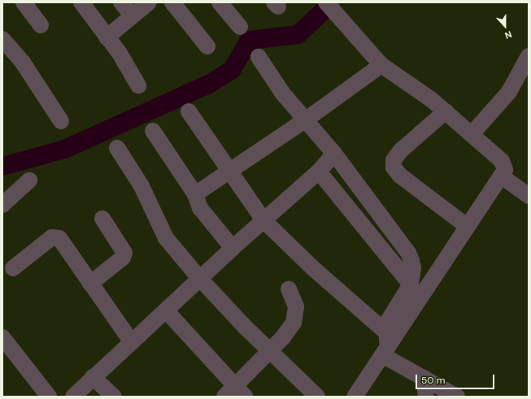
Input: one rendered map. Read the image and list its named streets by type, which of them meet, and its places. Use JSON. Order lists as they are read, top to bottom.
{
  "scale_bar": "50 m",
  "north": "bottom"
}
